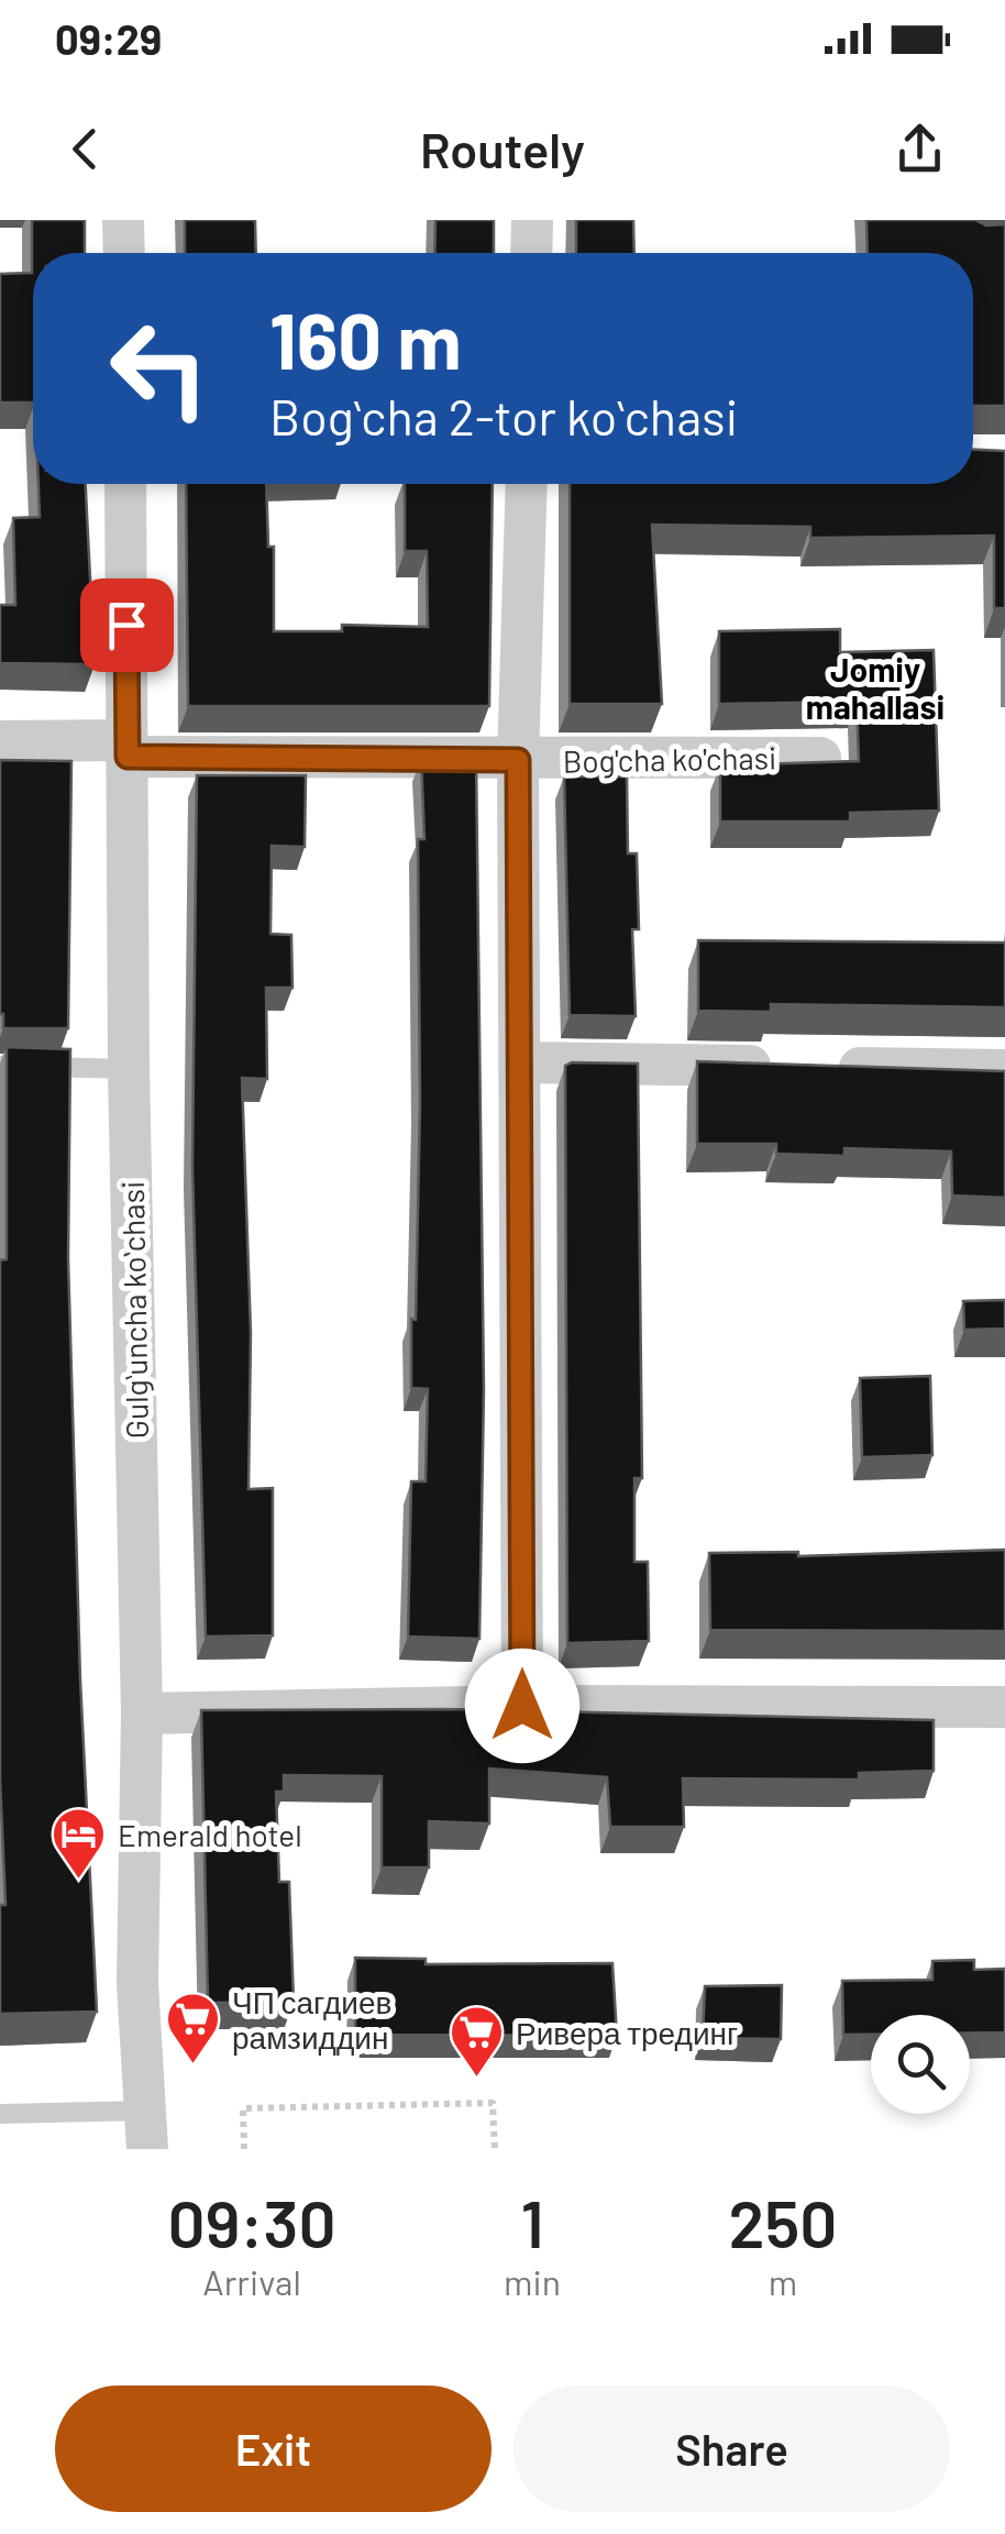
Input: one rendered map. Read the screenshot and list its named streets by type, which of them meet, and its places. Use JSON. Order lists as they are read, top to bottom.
{
  "streets": {
    "street": ["Bog'cha ko'chasi", "Gulgʻuncha koʻchasi"]
  },
  "districts": ["Jomiy mahallasi"],
  "places": {
    "hotel": ["Emerald hotel"],
    "supermarket": ["ЧП сагдиев рамзиддин", "Ривера трединг"]
  },
  "page": {
    "status": "09:29",
    "header": "Routely",
    "turn": ["160 m", "Bogʻcha 2-tor koʻchasi"],
    "eta": [
      "09:30",
      "Arrival",
      "1",
      "min",
      "250",
      "m"
    ],
    "buttons": ["Exit", "Share"]
  }
}
